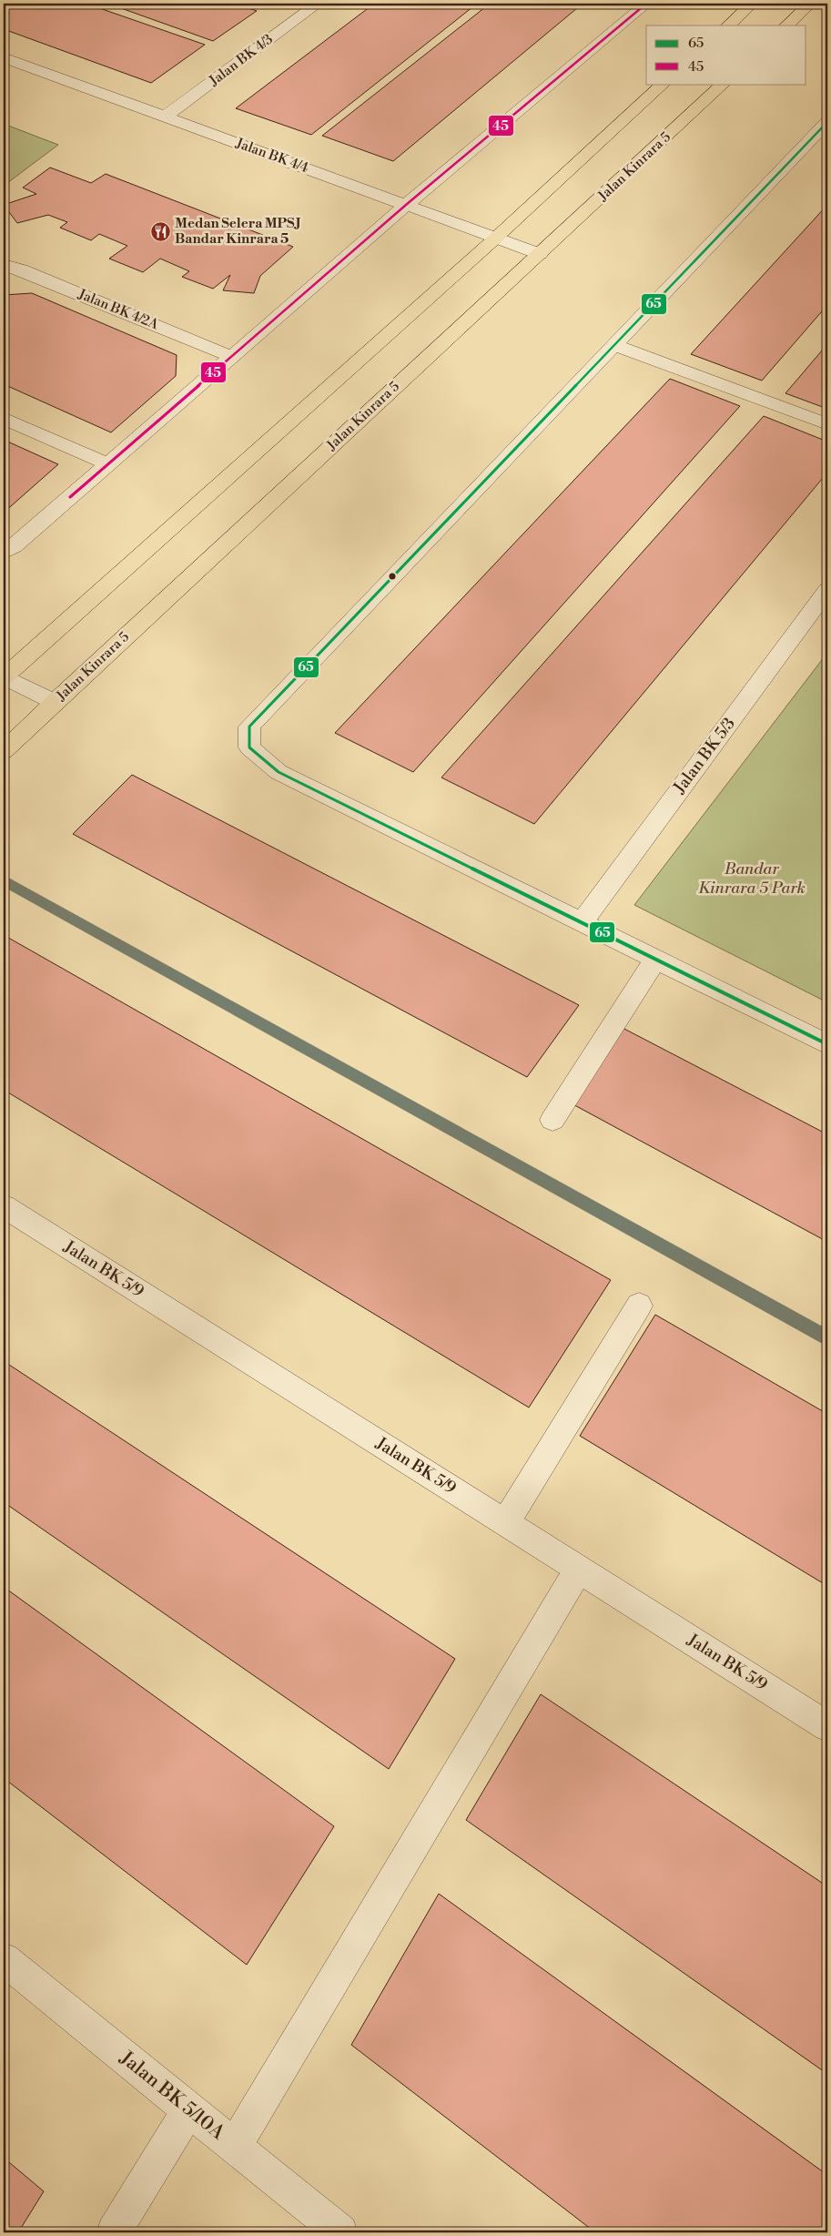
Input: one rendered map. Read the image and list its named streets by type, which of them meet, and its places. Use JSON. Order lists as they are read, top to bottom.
{
  "streets": {
    "main road": ["Jalan Kinrara 5"],
    "street": [
      "Jalan BK 4/3",
      "Jalan BK 4/4",
      "Jalan BK 4/2A",
      "Jalan BK 5/3",
      "Jalan BK 5/9",
      "Jalan BK 5/10A"
    ]
  },
  "crossings": [
    ["Jalan BK 4/3", "Jalan BK 4/4"],
    ["Jalan BK 4/4", "Jalan Kinrara 5"]
  ],
  "parks": ["Bandar Kinrara 5 Park"],
  "places": {
    "restaurant": ["Medan Selera MPSJ Bandar Kinrara 5"]
  },
  "lines": ["transit line 45", "transit line 65"],
  "legend": ["65", "45"]
}
